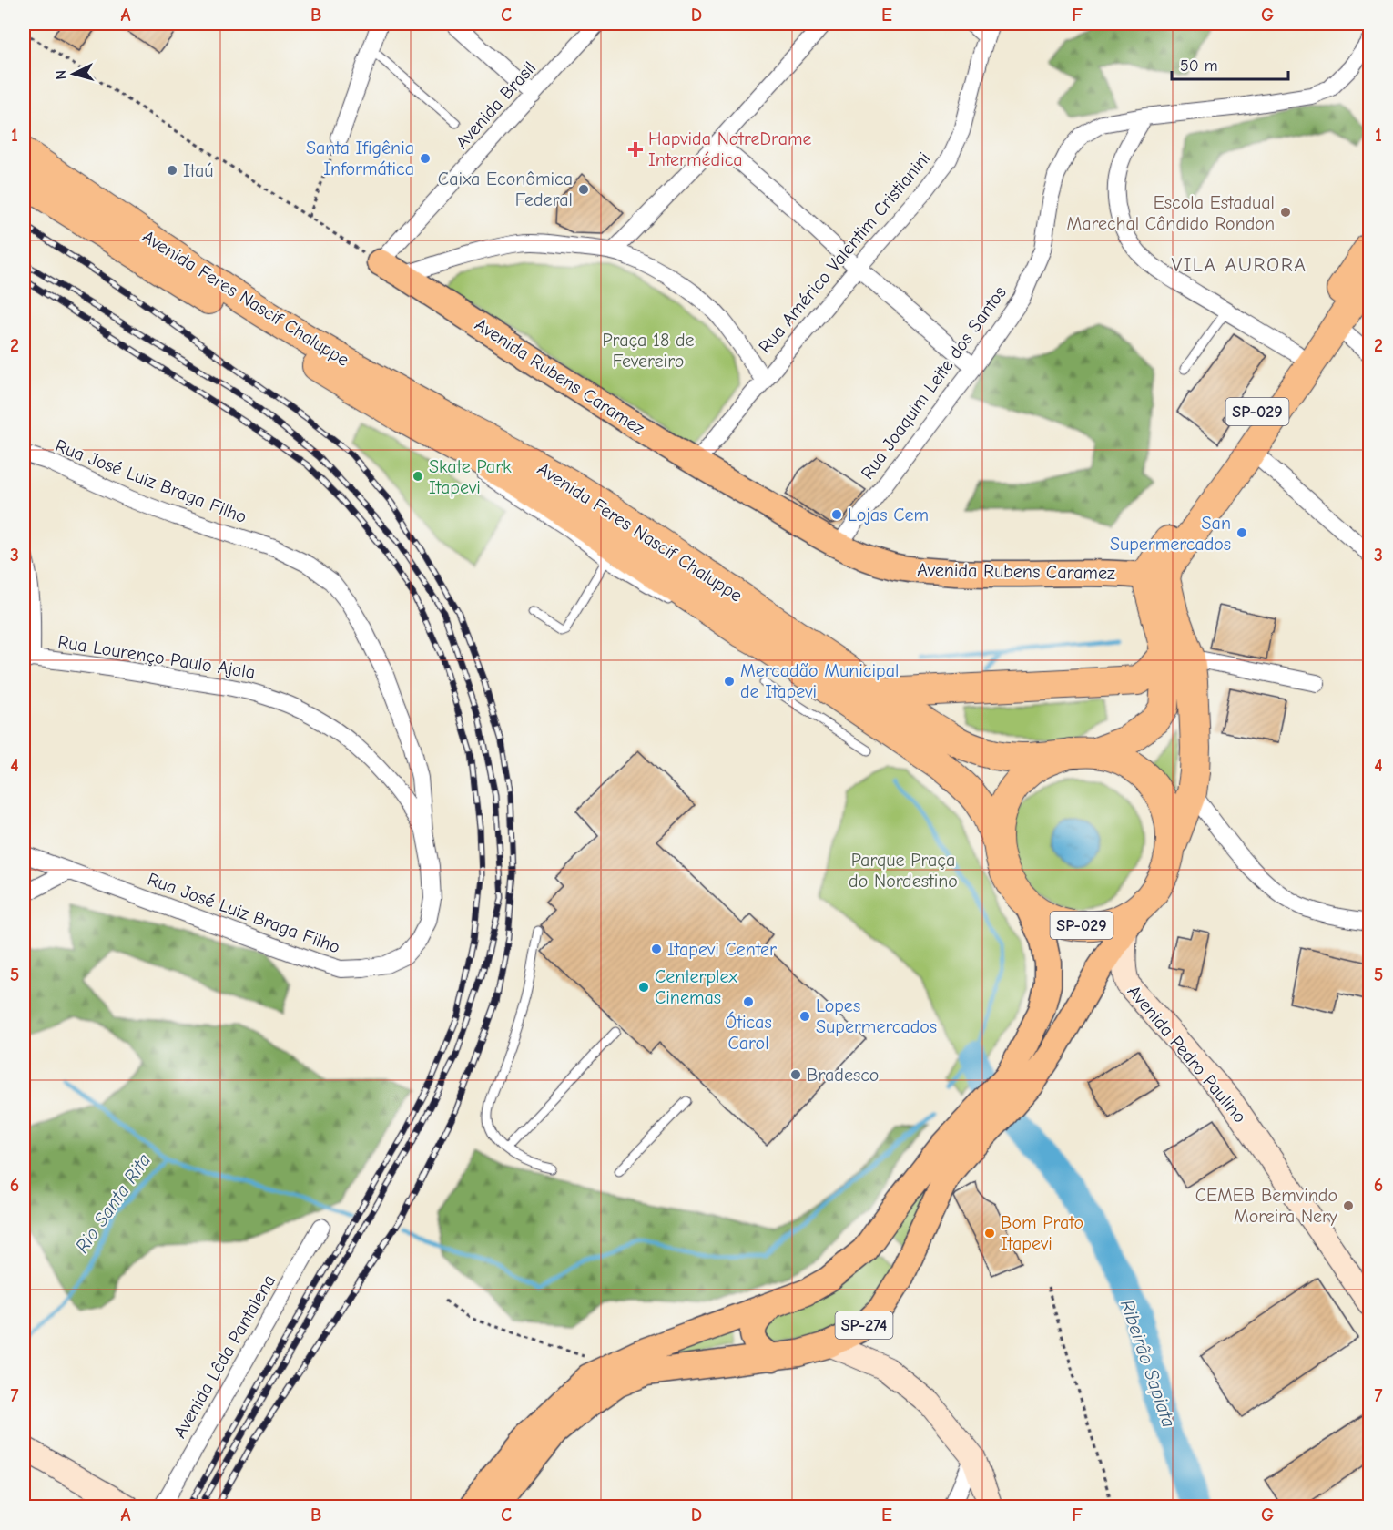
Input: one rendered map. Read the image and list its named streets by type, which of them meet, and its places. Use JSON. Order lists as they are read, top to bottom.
{
  "streets": {
    "highway": ["Avenida Feres Nascif Chaluppe", "SP-029"],
    "main road": ["Avenida Rubens Caramez", "Avenida Pedro Paulino", "SP-274"],
    "street": [
      "Avenida Brasil",
      "Rua Américo Valentim Cristianini",
      "Rua Joaquim Leite dos Santos",
      "Rua José Luiz Braga Filho",
      "Rua Lourenço Paulo Ajala",
      "Avenida Lêda Pantalena"
    ]
  },
  "crossings": [
    ["Avenida Brasil", "Avenida Rubens Caramez"],
    ["Avenida Feres Nascif Chaluppe", "SP-029"],
    ["Avenida Feres Nascif Chaluppe", "SP-274"],
    ["Avenida Rubens Caramez", "Rua Joaquim Leite dos Santos"],
    ["Avenida Rubens Caramez", "SP-029"],
    ["SP-029", "SP-274"],
    ["Rua José Luiz Braga Filho", "Rua Lourenço Paulo Ajala"],
    ["Avenida Pedro Paulino", "SP-274"]
  ],
  "districts": ["VILA AURORA"],
  "water": ["Rio Santa Rita", "Ribeirão Sapiata"],
  "parks": ["Praça 18 de Fevereiro", "Parque Praça do Nordestino"],
  "places": {
    "health": ["Hapvida NotreDrame Intermédica"],
    "other": [
      "Santa Ifigênia Informática",
      "Itaú",
      "Caixa Econômica Federal",
      "Escola Estadual Marechal Cândido Rondon",
      "Skate Park Itapevi",
      "Lojas Cem",
      "San Supermercados",
      "Mercadão Municipal de Itapevi",
      "Itapevi Center",
      "Centerplex Cinemas",
      "Óticas Carol",
      "Lopes Supermercados",
      "Bradesco",
      "CEMEB Bemvindo Moreira Nery",
      "Bom Prato Itapevi"
    ]
  },
  "scale_bar": "50 m",
  "north": "left",
  "grid": {
    "columns": [
      "A",
      "B",
      "C",
      "D",
      "E",
      "F",
      "G"
    ],
    "rows": [
      "1",
      "2",
      "3",
      "4",
      "5",
      "6",
      "7"
    ]
  }
}
